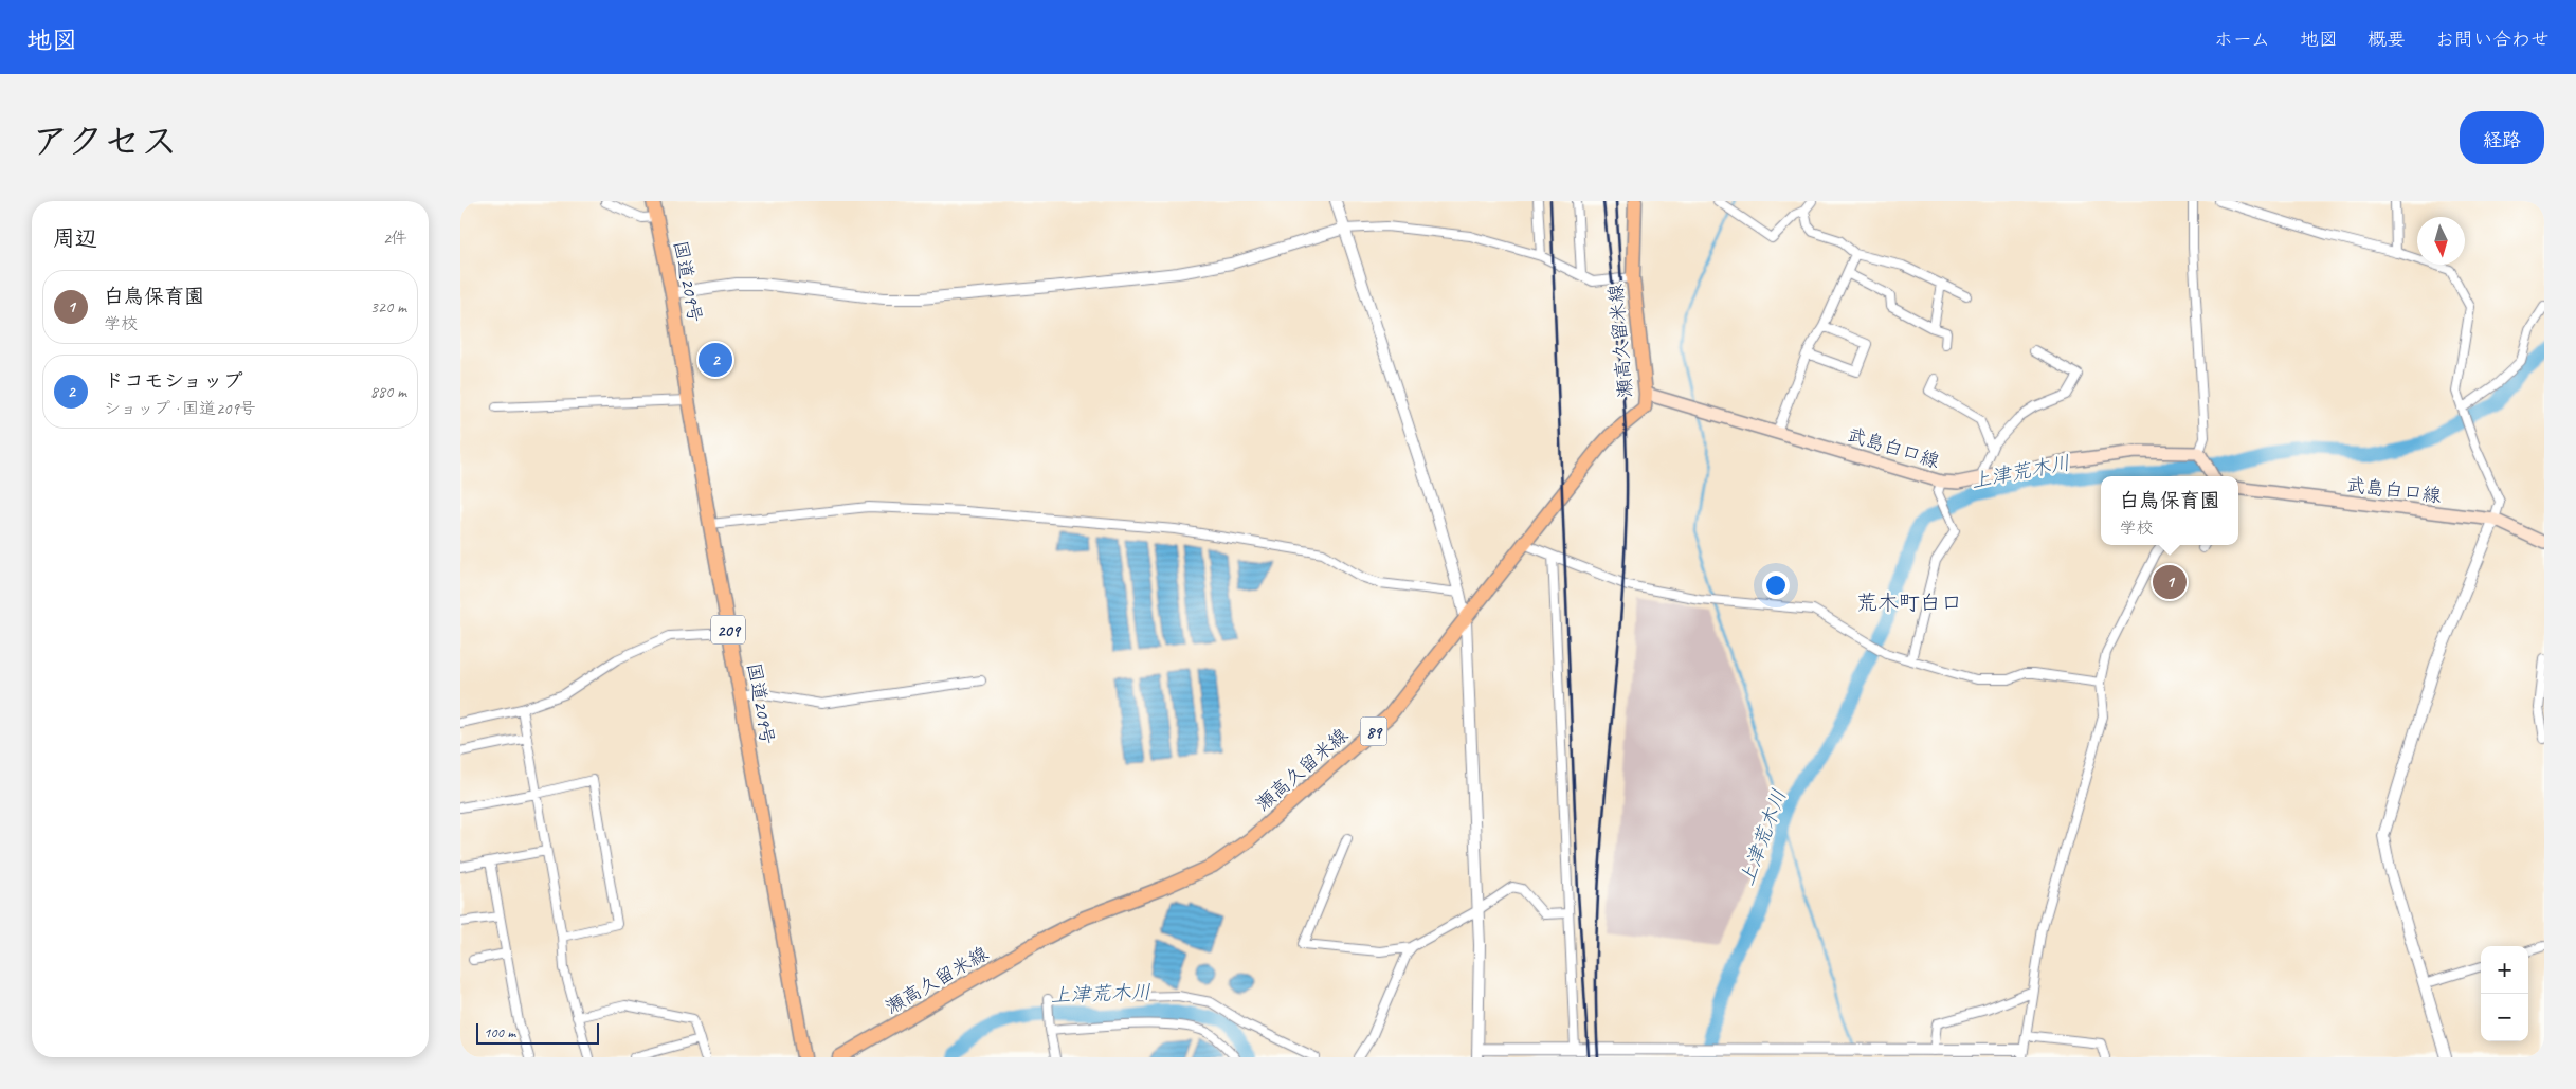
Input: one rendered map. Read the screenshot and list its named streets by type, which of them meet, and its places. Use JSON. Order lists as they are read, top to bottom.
{
  "streets": {
    "main road": [
      "国道209号",
      "瀬高久留米線",
      "武島白口線",
      "209",
      "89"
    ]
  },
  "crossings": [
    ["瀬高久留米線", "武島白口線"]
  ],
  "districts": ["荒木町白口"],
  "water": ["上津荒木川"],
  "scale_bar": "100 m",
  "north": "bottom",
  "page": {
    "header": "地図",
    "nav": [
      "ホーム",
      "地図",
      "概要",
      "お問い合わせ"
    ],
    "title": "アクセス",
    "buttons": "経路",
    "heading": ["周辺", "2件"],
    "list": [
      {
        "mark": "1",
        "name": "白鳥保育園",
        "note": "学校",
        "value": "320 m"
      },
      {
        "mark": "2",
        "name": "ドコモショップ",
        "note": "ショップ · 国道209号",
        "value": "880 m"
      }
    ],
    "pins": ["2", "1"],
    "popup": ["白鳥保育園", "学校"],
    "map_buttons": ["+", "−"],
    "scale": "100 m"
  }
}
